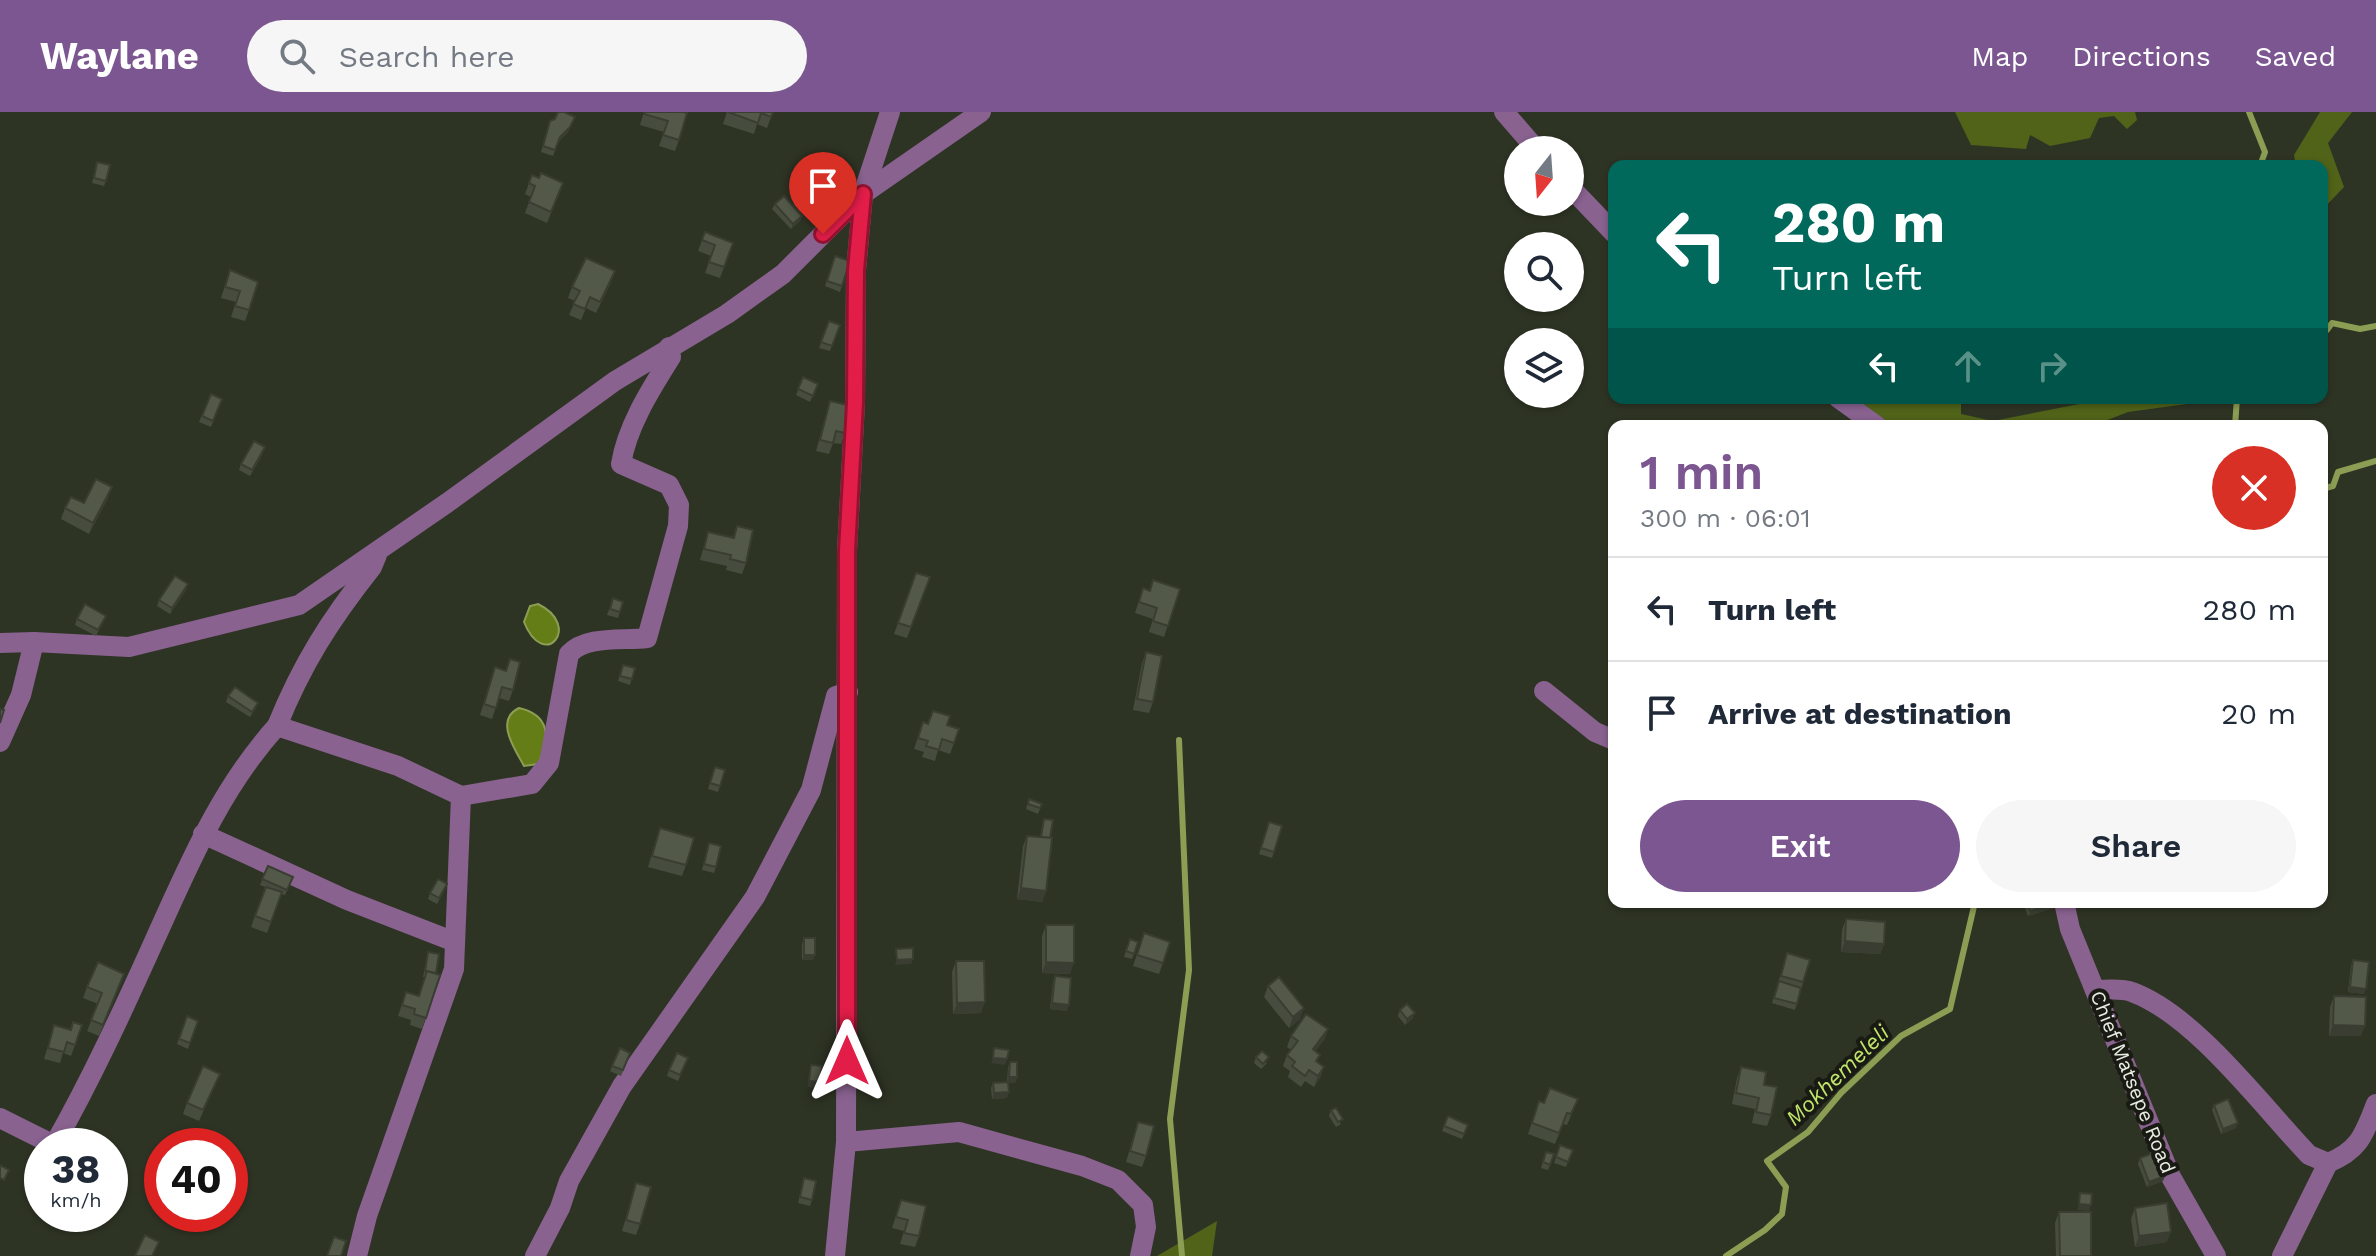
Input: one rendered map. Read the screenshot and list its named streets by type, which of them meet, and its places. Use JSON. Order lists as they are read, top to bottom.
{
  "streets": {
    "street": ["Chief Matsepe Road"]
  },
  "water": ["Mokhemeleli"],
  "north": "bottom",
  "page": {
    "header": "Waylane",
    "search": "Search here",
    "nav": ["Map", "Directions", "Saved"],
    "turn": ["280 m", "Turn left"],
    "heading": ["1 min", "300 m · 06:01"],
    "list": [
      {
        "name": "Turn left",
        "value": "280 m"
      },
      {
        "name": "Arrive at destination",
        "value": "20 m"
      }
    ],
    "buttons": ["Exit", "Share"],
    "speed": "38 km/h",
    "limit": "40"
  }
}
